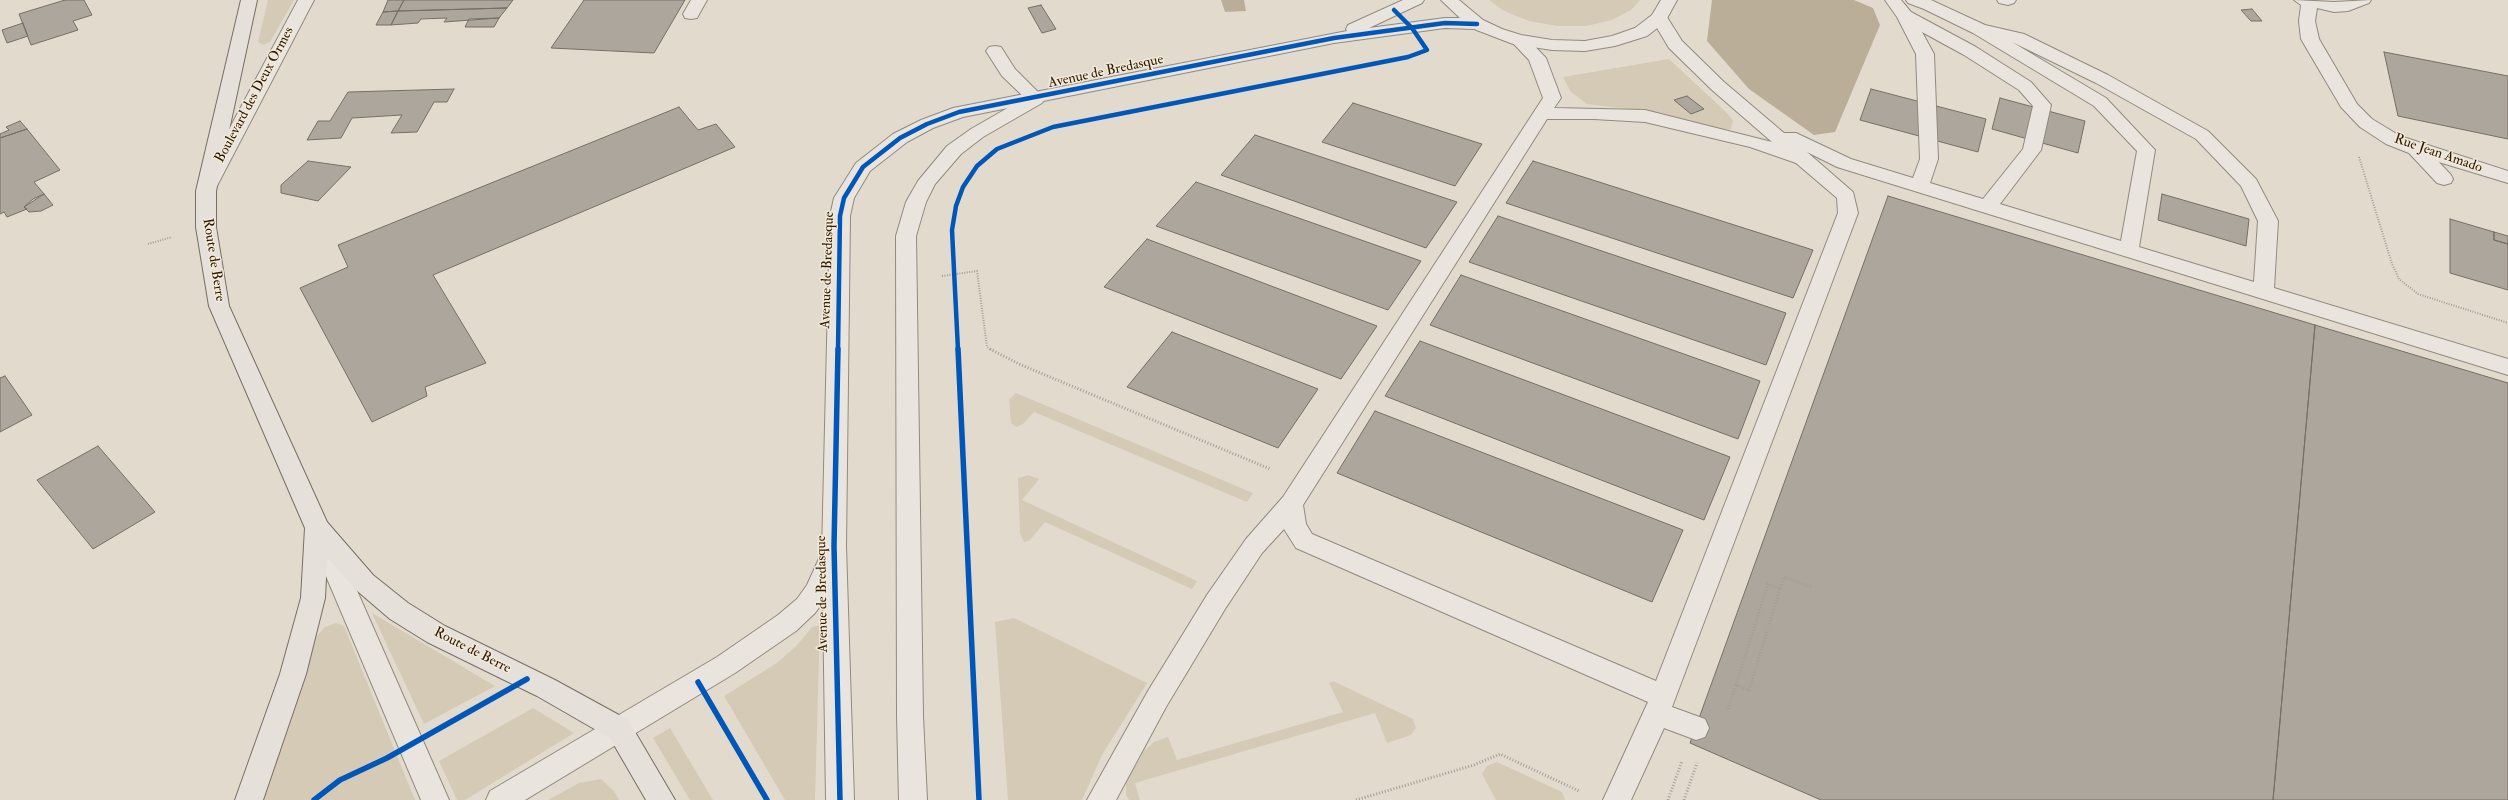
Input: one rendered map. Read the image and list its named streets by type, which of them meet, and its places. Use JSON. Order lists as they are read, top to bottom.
{
  "streets": {
    "main road": ["Route de Berre"],
    "street": ["Avenue de Bredasque", "Boulevard des Deux Ormes", "Rue Jean Amado"]
  },
  "crossings": [
    ["Avenue de Bredasque", "Route de Berre"],
    ["Boulevard des Deux Ormes", "Route de Berre"]
  ]
}
